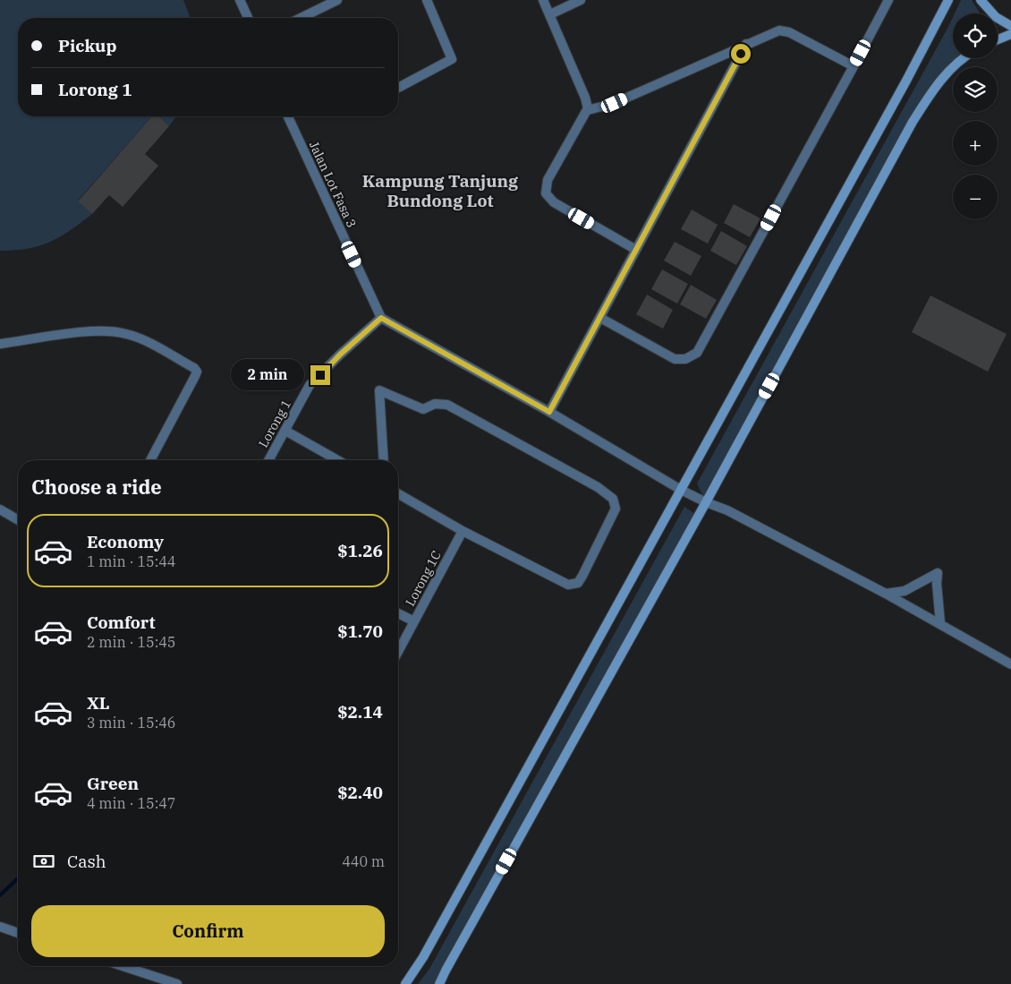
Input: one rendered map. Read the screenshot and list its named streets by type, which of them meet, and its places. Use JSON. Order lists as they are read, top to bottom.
{
  "streets": {
    "street": ["Jalan Lot Fasa 3", "Lorong 1", "Lorong 1C"]
  },
  "crossings": [
    ["Jalan Lot Fasa 3", "Lorong 1"]
  ],
  "districts": ["Kampung Tanjung Bundong Lot"],
  "page": {
    "map_buttons": ["+", "−"],
    "banner": ["Pickup", "Lorong 1"],
    "bubble": "2 min",
    "heading": "Choose a ride",
    "list": [
      {
        "name": "Economy",
        "note": "1 min · 15:44",
        "value": "$1.26"
      },
      {
        "name": "Comfort",
        "note": "2 min · 15:45",
        "value": "$1.70"
      },
      {
        "name": "XL",
        "note": "3 min · 15:46",
        "value": "$2.14"
      },
      {
        "name": "Green",
        "note": "4 min · 15:47",
        "value": "$2.40"
      }
    ],
    "pay": ["Cash", "440 m"],
    "buttons": "Confirm"
  }
}
